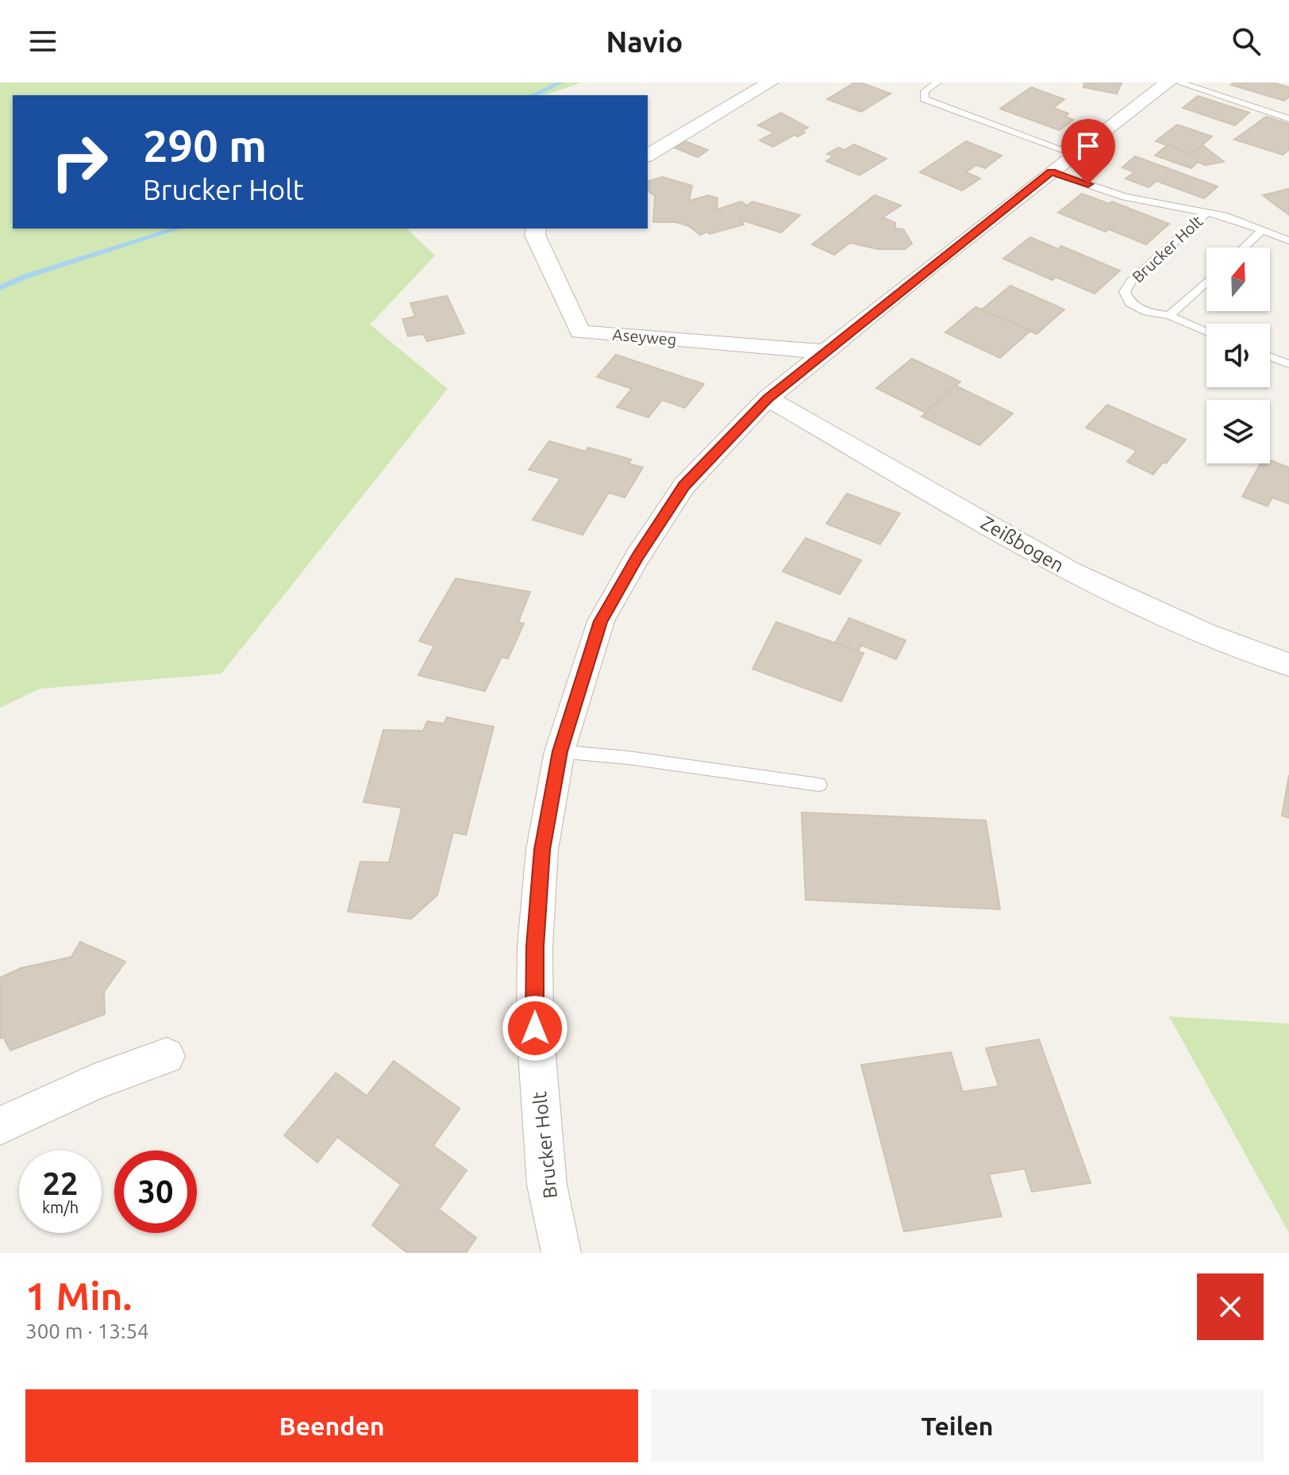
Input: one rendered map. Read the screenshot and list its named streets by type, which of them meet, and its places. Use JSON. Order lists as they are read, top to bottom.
{
  "streets": {
    "street": ["Brucker Holt", "Aseyweg", "Zeißbogen"]
  },
  "crossings": [
    ["Brucker Holt", "Aseyweg"],
    ["Brucker Holt", "Zeißbogen"]
  ],
  "north": "top",
  "page": {
    "header": "Navio",
    "turn": ["290 m", "Brucker Holt"],
    "speed": "22 km/h",
    "limit": "30",
    "heading": ["1 Min.", "300 m · 13:54"],
    "buttons": ["Beenden", "Teilen"]
  }
}
